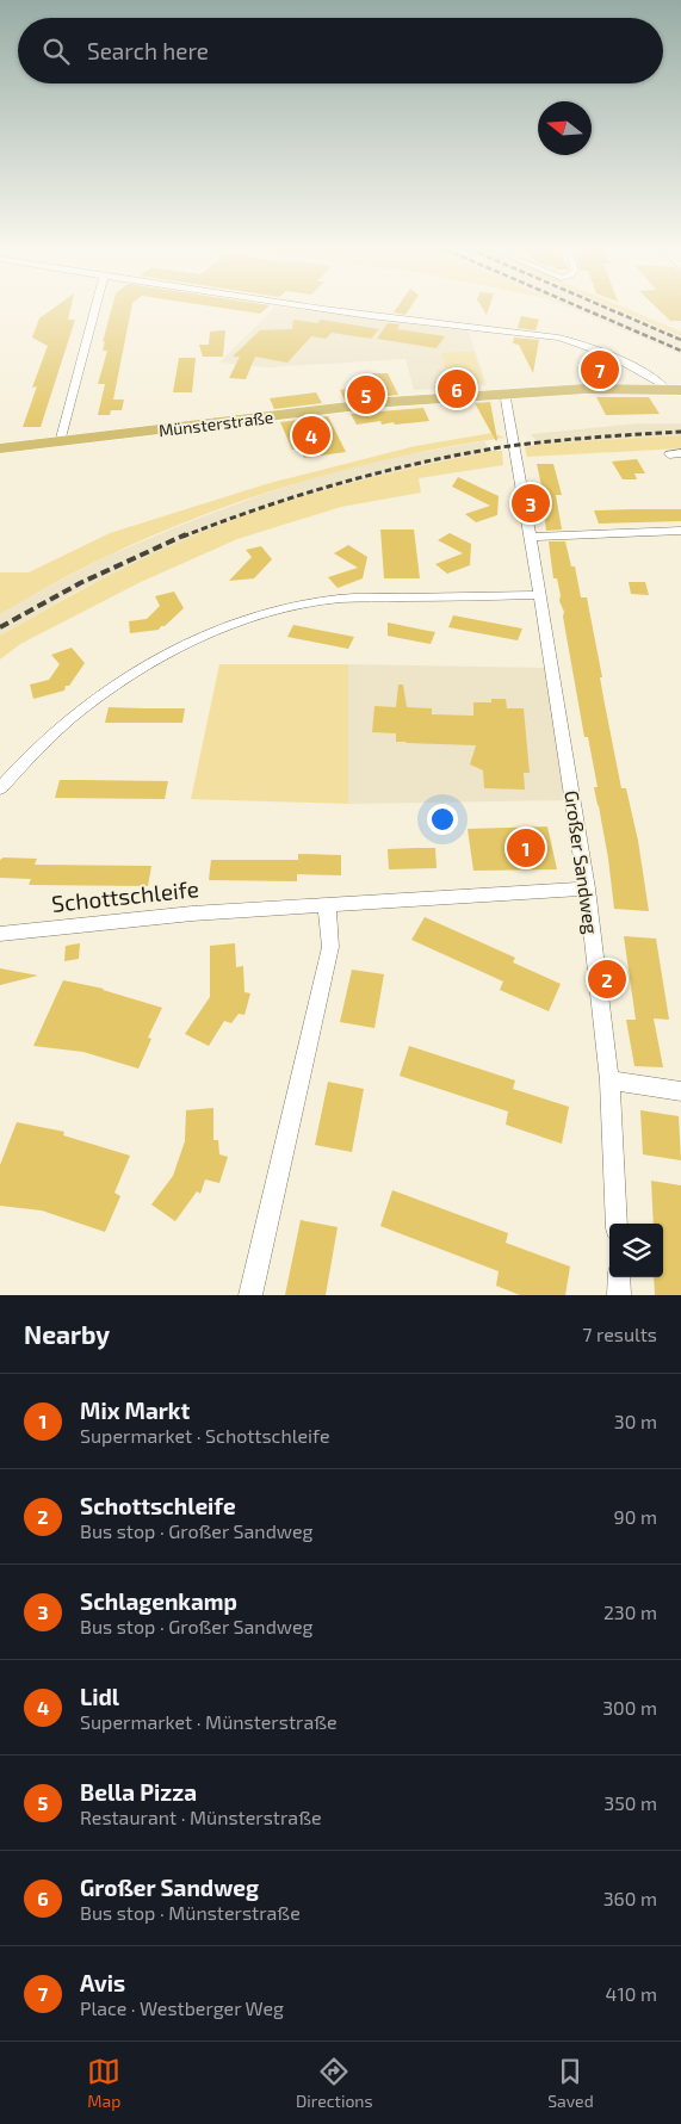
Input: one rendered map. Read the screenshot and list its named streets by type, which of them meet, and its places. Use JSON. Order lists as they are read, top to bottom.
{
  "streets": {
    "main road": ["Münsterstraße"],
    "street": ["Großer Sandweg", "Schottschleife"]
  },
  "crossings": [
    ["Münsterstraße", "Großer Sandweg"],
    ["Großer Sandweg", "Schottschleife"]
  ],
  "north": "left",
  "page": {
    "search": "Search here",
    "pins": [
      "7",
      "6",
      "5",
      "4",
      "3",
      "1",
      "2"
    ],
    "heading": ["Nearby", "7 results"],
    "list": [
      {
        "mark": "1",
        "name": "Mix Markt",
        "note": "Supermarket · Schottschleife",
        "value": "30 m"
      },
      {
        "mark": "2",
        "name": "Schottschleife",
        "note": "Bus stop · Großer Sandweg",
        "value": "90 m"
      },
      {
        "mark": "3",
        "name": "Schlagenkamp",
        "note": "Bus stop · Großer Sandweg",
        "value": "230 m"
      },
      {
        "mark": "4",
        "name": "Lidl",
        "note": "Supermarket · Münsterstraße",
        "value": "300 m"
      },
      {
        "mark": "5",
        "name": "Bella Pizza",
        "note": "Restaurant · Münsterstraße",
        "value": "350 m"
      },
      {
        "mark": "6",
        "name": "Großer Sandweg",
        "note": "Bus stop · Münsterstraße",
        "value": "360 m"
      },
      {
        "mark": "7",
        "name": "Avis",
        "note": "Place · Westberger Weg",
        "value": "410 m"
      }
    ],
    "nav": ["Map", "Directions", "Saved"]
  }
}
